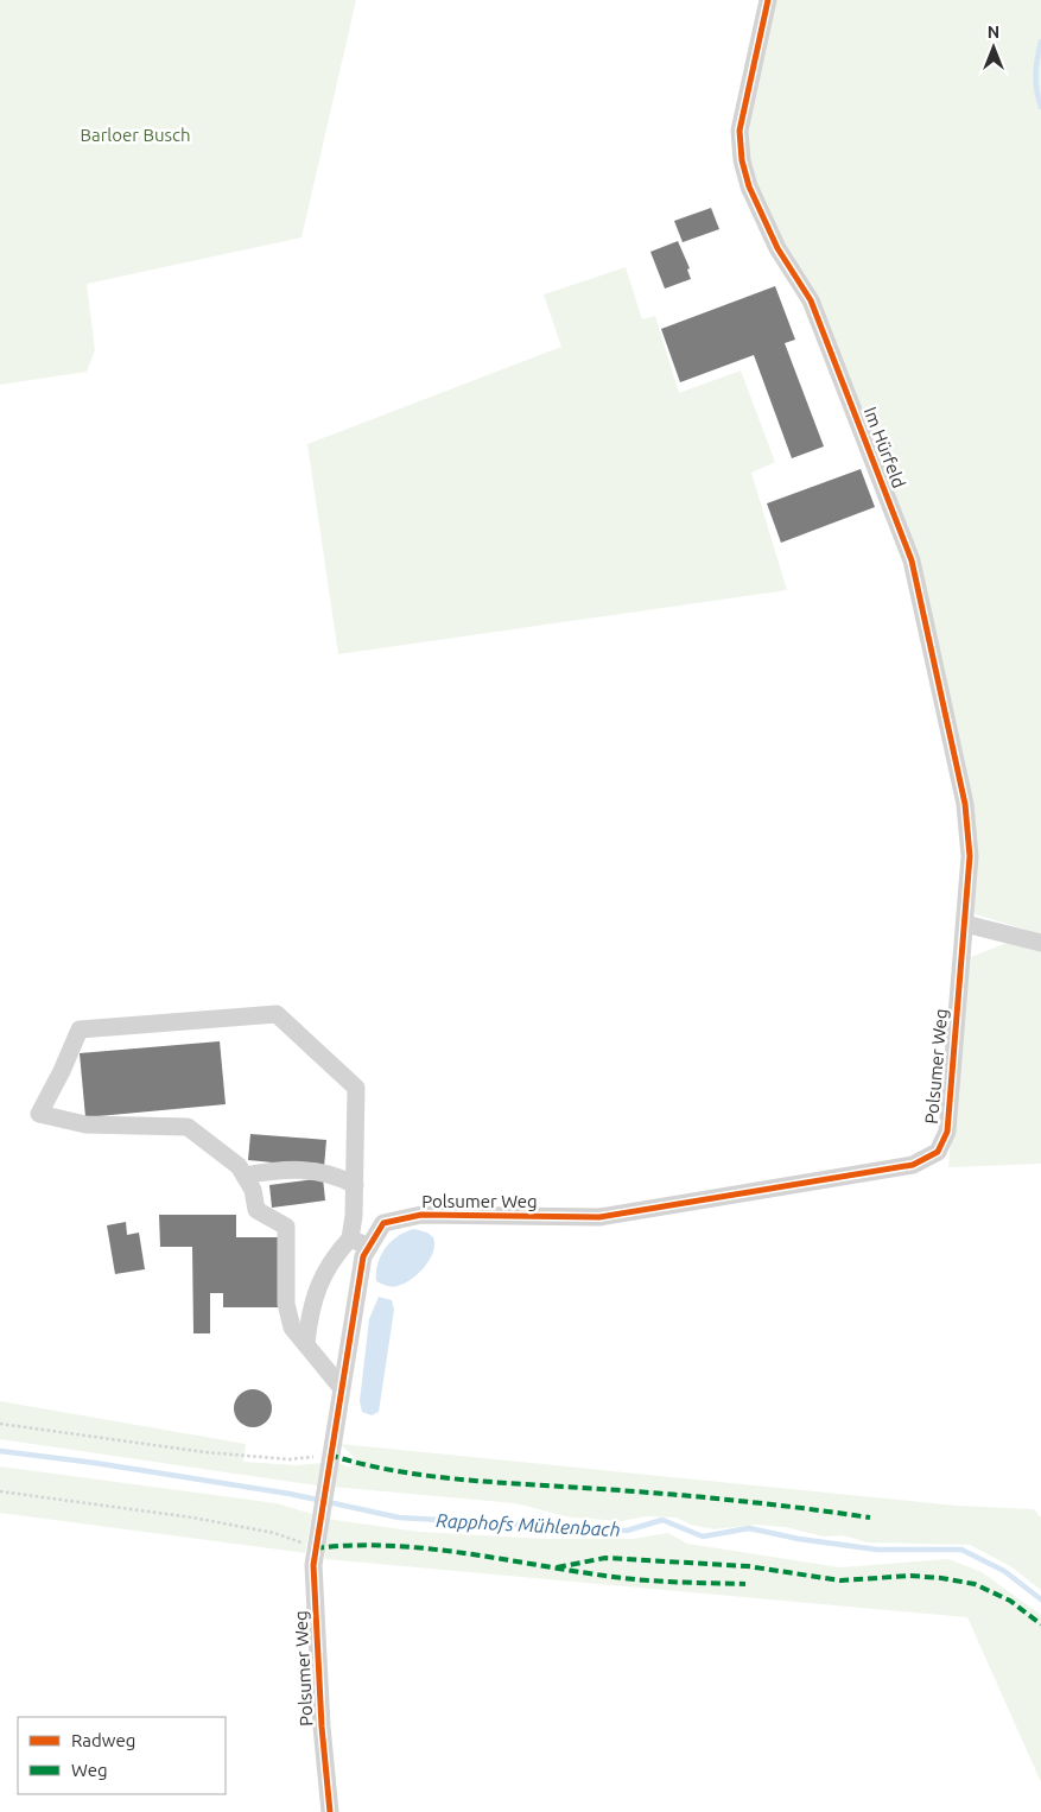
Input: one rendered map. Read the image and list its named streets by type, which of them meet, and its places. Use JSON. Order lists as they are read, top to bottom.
{
  "streets": {
    "street": ["Im Hürfeld", "Polsumer Weg"]
  },
  "crossings": [
    ["Im Hürfeld", "Polsumer Weg"]
  ],
  "water": ["Rapphofs Mühlenbach"],
  "parks": ["Barloer Busch"],
  "legend": ["Radweg", "Weg"],
  "north": "top"
}
